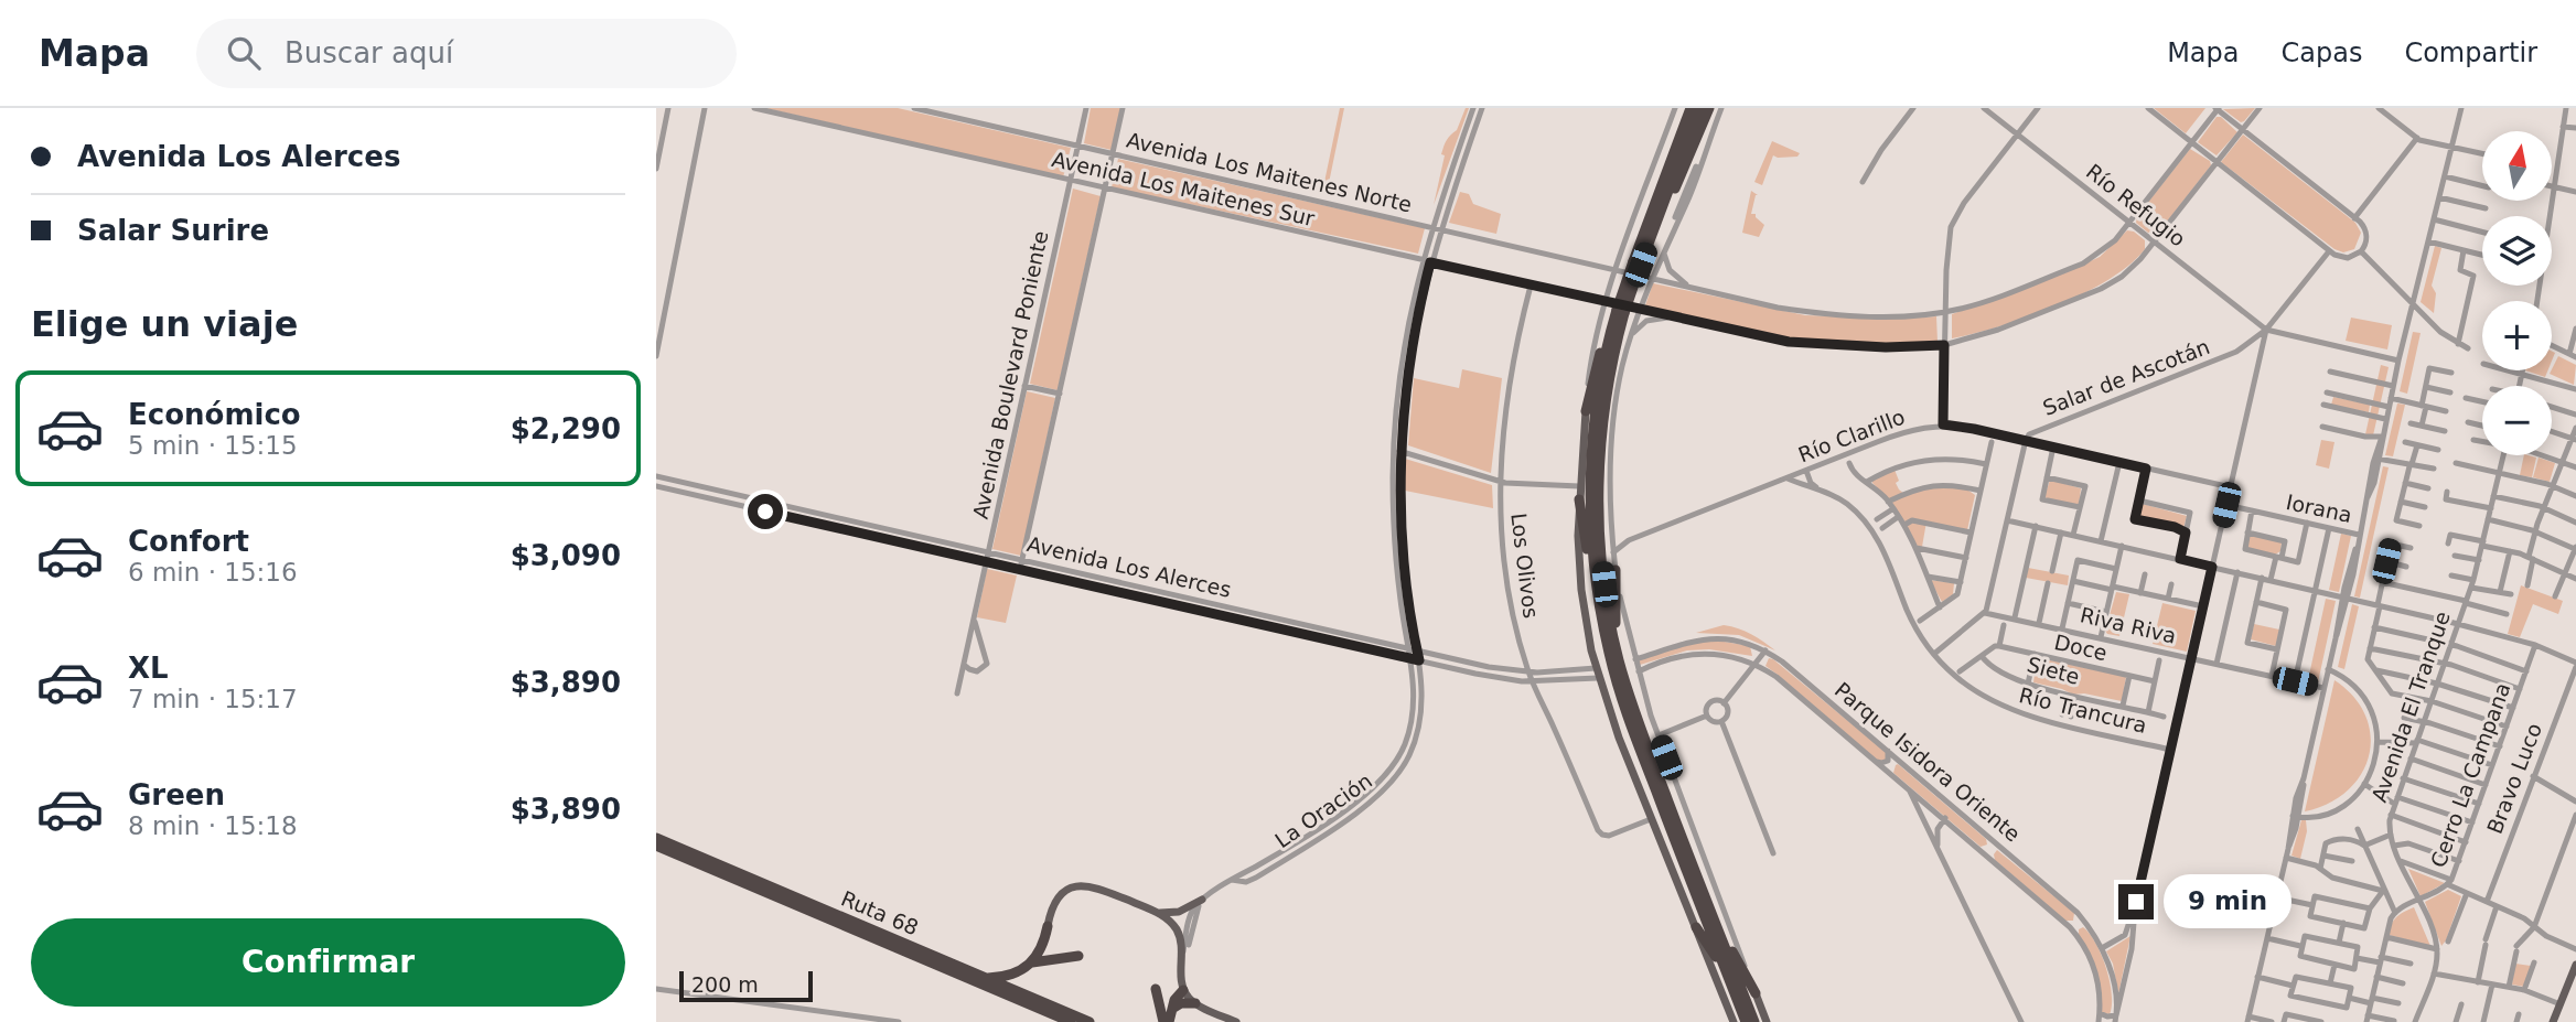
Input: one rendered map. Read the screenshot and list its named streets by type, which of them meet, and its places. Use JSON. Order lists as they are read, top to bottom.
{
  "streets": {
    "highway": ["Ruta 68"],
    "street": [
      "Avenida Los Maitenes Norte",
      "Avenida Los Maitenes Sur",
      "Río Refugio",
      "Avenida Boulevard Poniente",
      "Salar de Ascotán",
      "Río Clarillo",
      "Iorana",
      "Los Olivos",
      "Avenida Los Alerces",
      "Riva Riva",
      "Doce",
      "Siete",
      "Avenida El Tranque",
      "Río Trancura",
      "Parque Isidora Oriente",
      "Cerro La Campana",
      "Bravo Luco",
      "La Oración"
    ]
  },
  "crossings": [
    ["Avenida Los Maitenes Norte", "Río Refugio"],
    ["Avenida Los Maitenes Norte", "Avenida Boulevard Poniente"],
    ["Avenida Los Maitenes Norte", "La Oración"],
    ["Avenida Los Maitenes Sur", "Río Refugio"],
    ["Avenida Los Maitenes Sur", "Avenida Boulevard Poniente"],
    ["Avenida Los Maitenes Sur", "Los Olivos"],
    ["Avenida Los Maitenes Sur", "La Oración"],
    ["Río Refugio", "Salar de Ascotán"],
    ["Avenida Boulevard Poniente", "Avenida Los Alerces"],
    ["Salar de Ascotán", "Río Clarillo"],
    ["Salar de Ascotán", "Riva Riva"],
    ["Río Clarillo", "Río Trancura"],
    ["Los Olivos", "Avenida Los Alerces"],
    ["Avenida Los Alerces", "La Oración"],
    ["Avenida El Tranque", "Cerro La Campana"]
  ],
  "scale_bar": "200 m",
  "north": "top",
  "page": {
    "header": "Mapa",
    "search": "Buscar aquí",
    "nav": ["Mapa", "Capas", "Compartir"],
    "banner": ["Avenida Los Alerces", "Salar Surire"],
    "map_buttons": ["+", "−"],
    "heading": "Elige un viaje",
    "list": [
      {
        "name": "Económico",
        "note": "5 min · 15:15",
        "value": "$2,290"
      },
      {
        "name": "Confort",
        "note": "6 min · 15:16",
        "value": "$3,090"
      },
      {
        "name": "XL",
        "note": "7 min · 15:17",
        "value": "$3,890"
      },
      {
        "name": "Green",
        "note": "8 min · 15:18",
        "value": "$3,890"
      }
    ],
    "bubble": "9 min",
    "buttons": "Confirmar",
    "scale": "200 m"
  }
}
